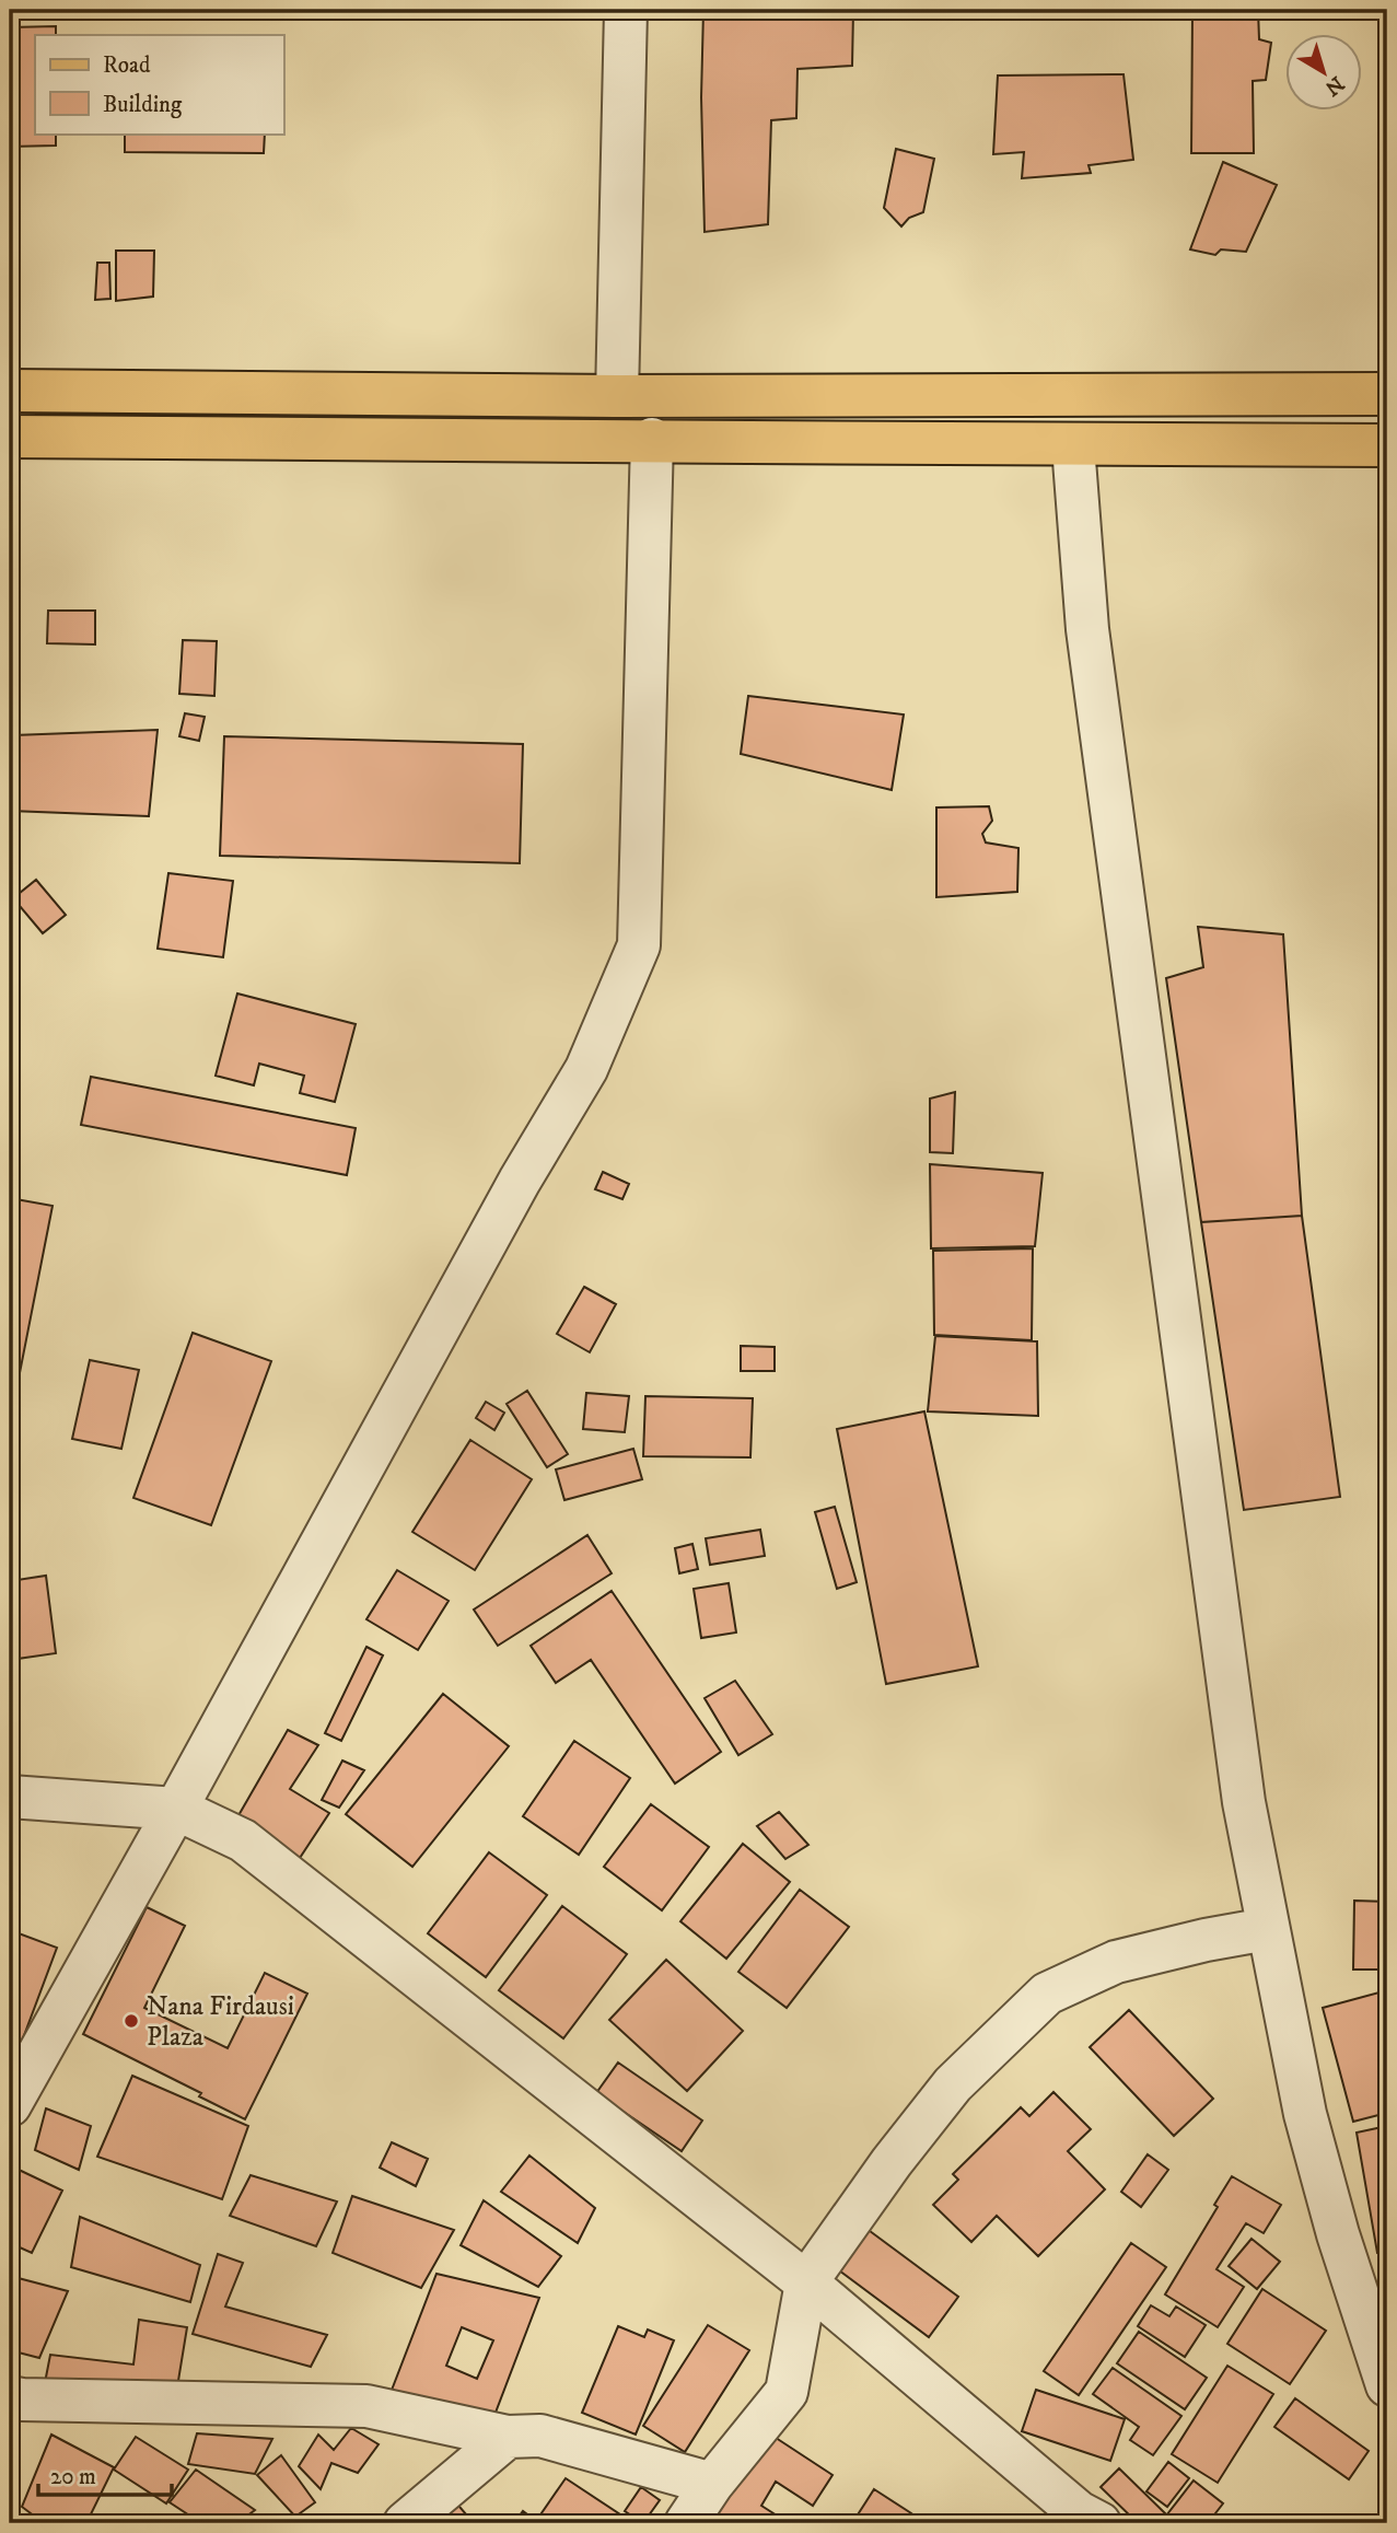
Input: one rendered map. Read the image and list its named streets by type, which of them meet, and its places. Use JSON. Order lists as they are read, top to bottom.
{
  "places": ["Nana Firdausi Plaza"],
  "legend": ["Road", "Building"],
  "scale_bar": "20 m",
  "north": "bottom right"
}
